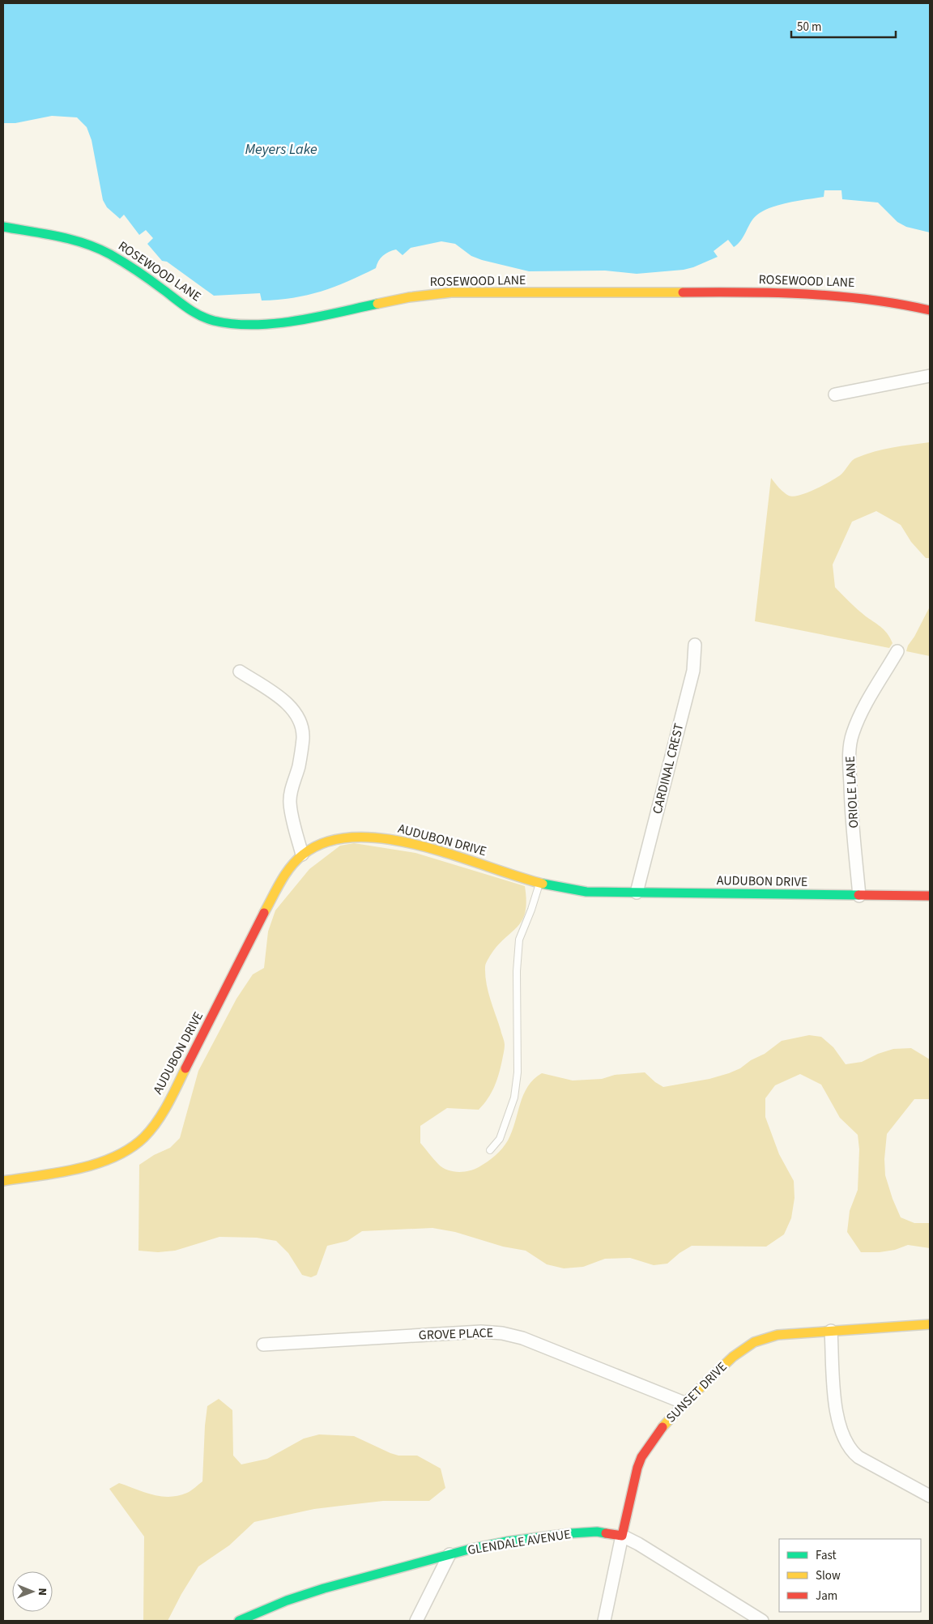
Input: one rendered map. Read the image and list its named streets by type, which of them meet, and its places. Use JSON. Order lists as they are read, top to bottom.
{
  "streets": {
    "street": [
      "ROSEWOOD LANE",
      "CARDINAL CREST",
      "ORIOLE LANE",
      "AUDUBON DRIVE",
      "GROVE PLACE",
      "SUNSET DRIVE",
      "GLENDALE AVENUE"
    ]
  },
  "crossings": [
    ["CARDINAL CREST", "AUDUBON DRIVE"],
    ["ORIOLE LANE", "AUDUBON DRIVE"],
    ["GROVE PLACE", "SUNSET DRIVE"],
    ["SUNSET DRIVE", "GLENDALE AVENUE"]
  ],
  "water": ["Meyers Lake"],
  "legend": ["Fast", "Slow", "Jam"],
  "scale_bar": "50 m",
  "north": "right"
}
